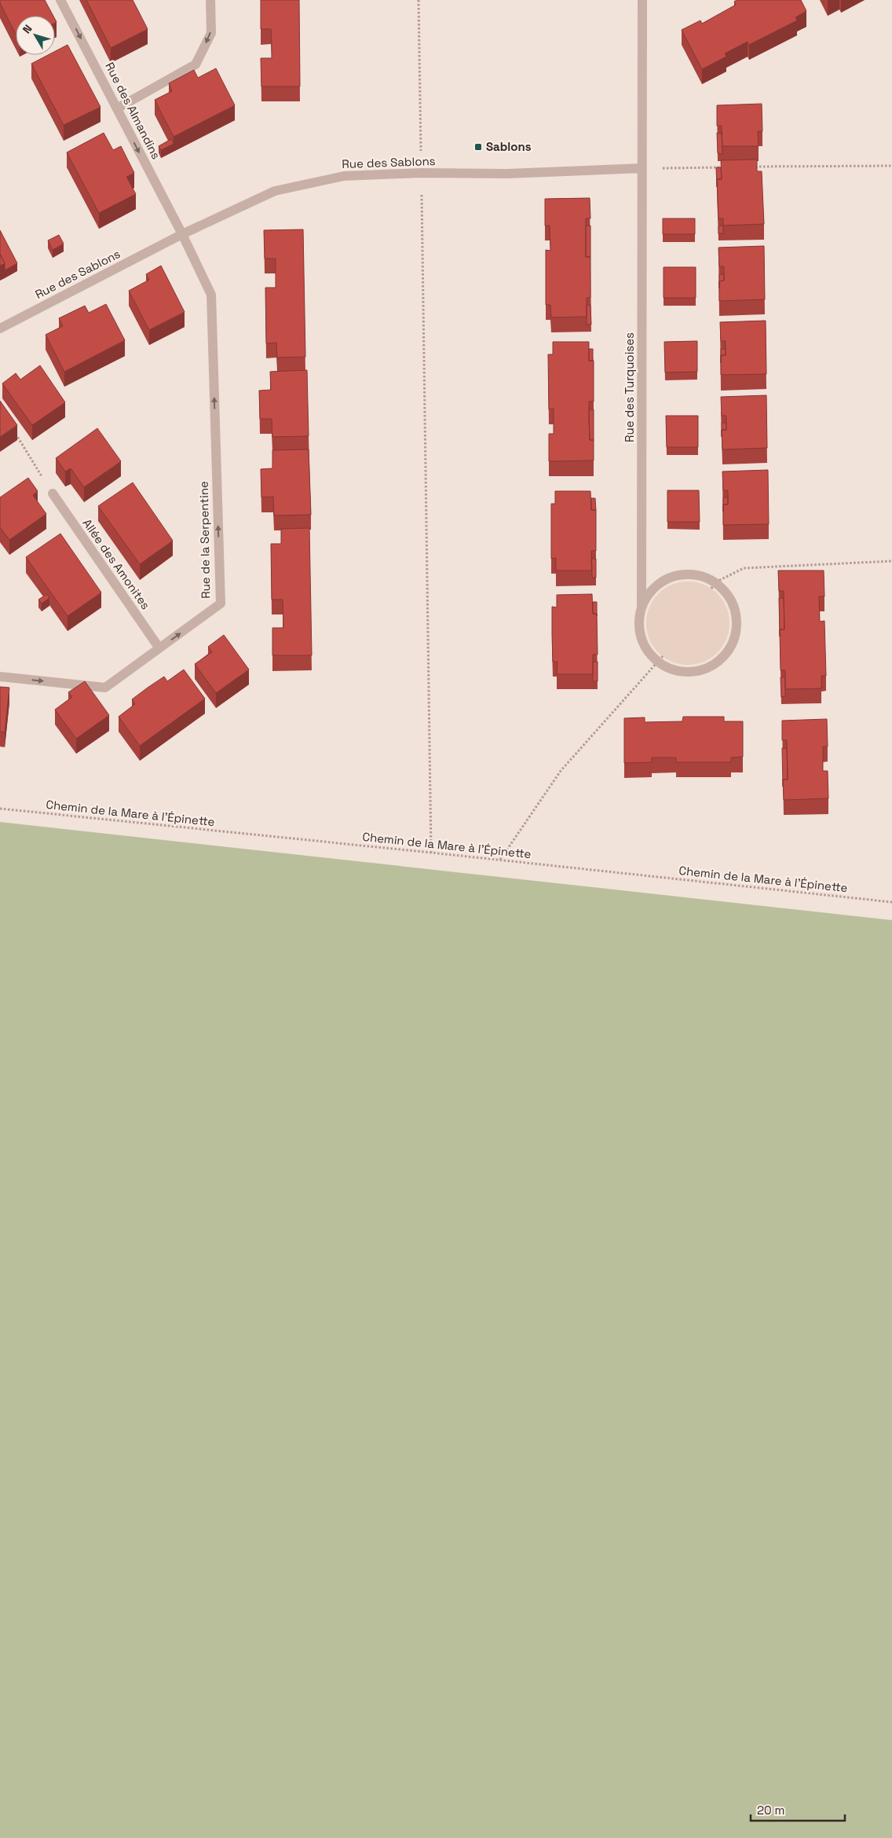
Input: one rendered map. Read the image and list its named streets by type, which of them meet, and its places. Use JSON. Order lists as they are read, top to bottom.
{
  "streets": {
    "street": [
      "Rue des Almandins",
      "Rue des Sablons",
      "Rue des Turquoises",
      "Rue de la Serpentine",
      "Allée des Amonites"
    ],
    "path": ["Chemin de la Mare à l'Épinette"]
  },
  "crossings": [
    ["Rue des Almandins", "Rue des Sablons"],
    ["Rue des Almandins", "Rue de la Serpentine"],
    ["Rue des Sablons", "Rue des Turquoises"],
    ["Rue des Sablons", "Rue de la Serpentine"],
    ["Rue de la Serpentine", "Allée des Amonites"]
  ],
  "one_way": ["Rue des Almandins"],
  "places": {
    "transit": ["Sablons"]
  },
  "scale_bar": "20 m",
  "north": "top left"
}
